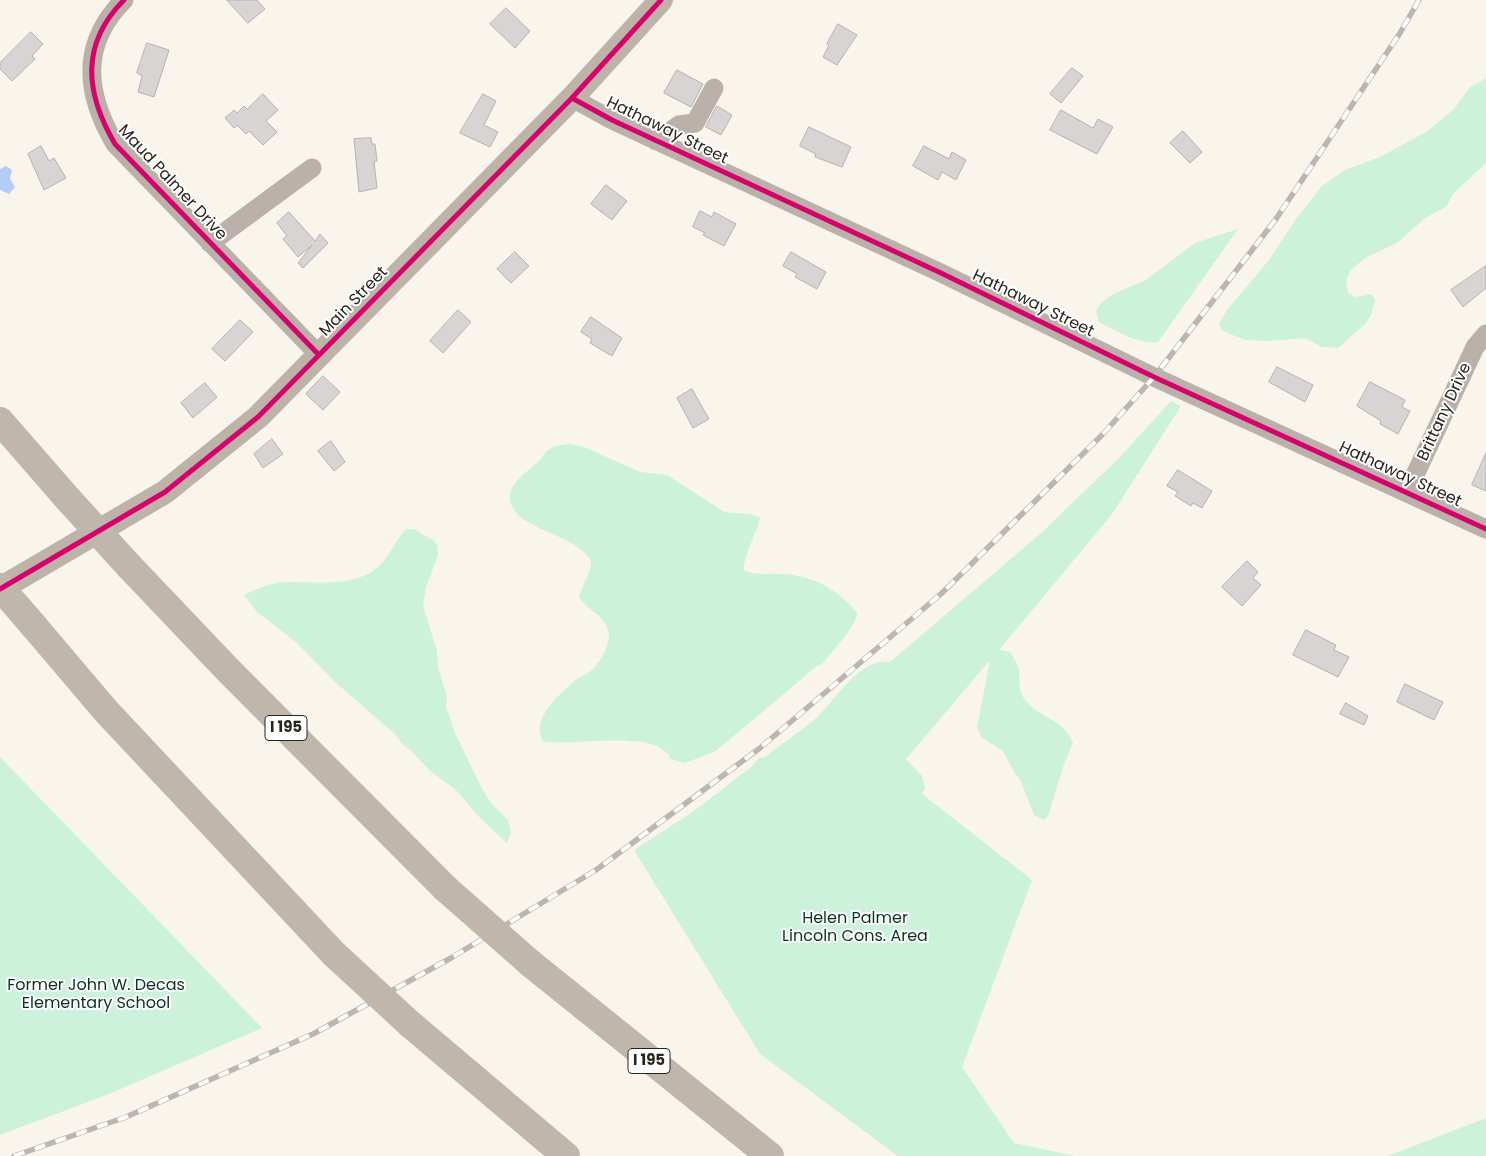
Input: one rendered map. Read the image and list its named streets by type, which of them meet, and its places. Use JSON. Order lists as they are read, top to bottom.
{
  "streets": {
    "highway": ["I 195"],
    "main road": ["Main Street"],
    "street": ["Hathaway Street", "Maud Palmer Drive", "Brittany Drive"]
  },
  "crossings": [
    ["Hathaway Street", "Main Street"],
    ["Hathaway Street", "Brittany Drive"],
    ["Maud Palmer Drive", "Main Street"]
  ],
  "parks": ["Helen Palmer Lincoln Cons. Area", "Former John W. Decas Elementary School"]
}
